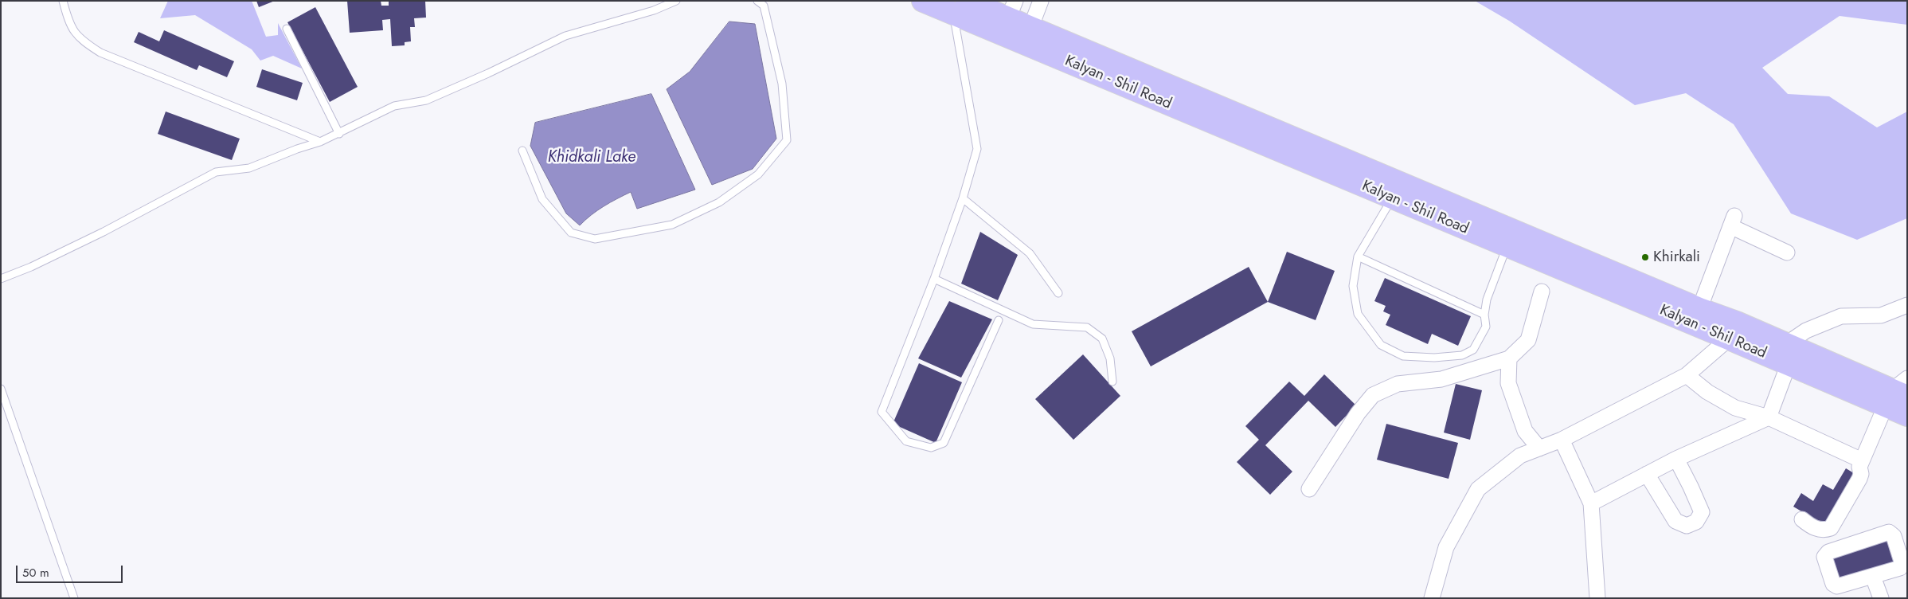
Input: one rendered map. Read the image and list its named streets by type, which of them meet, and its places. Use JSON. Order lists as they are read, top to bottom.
{
  "streets": {
    "main road": ["Kalyan - Shil Road"]
  },
  "water": ["Khidkali Lake"],
  "places": ["Khirkali"],
  "scale_bar": "50 m"
}
